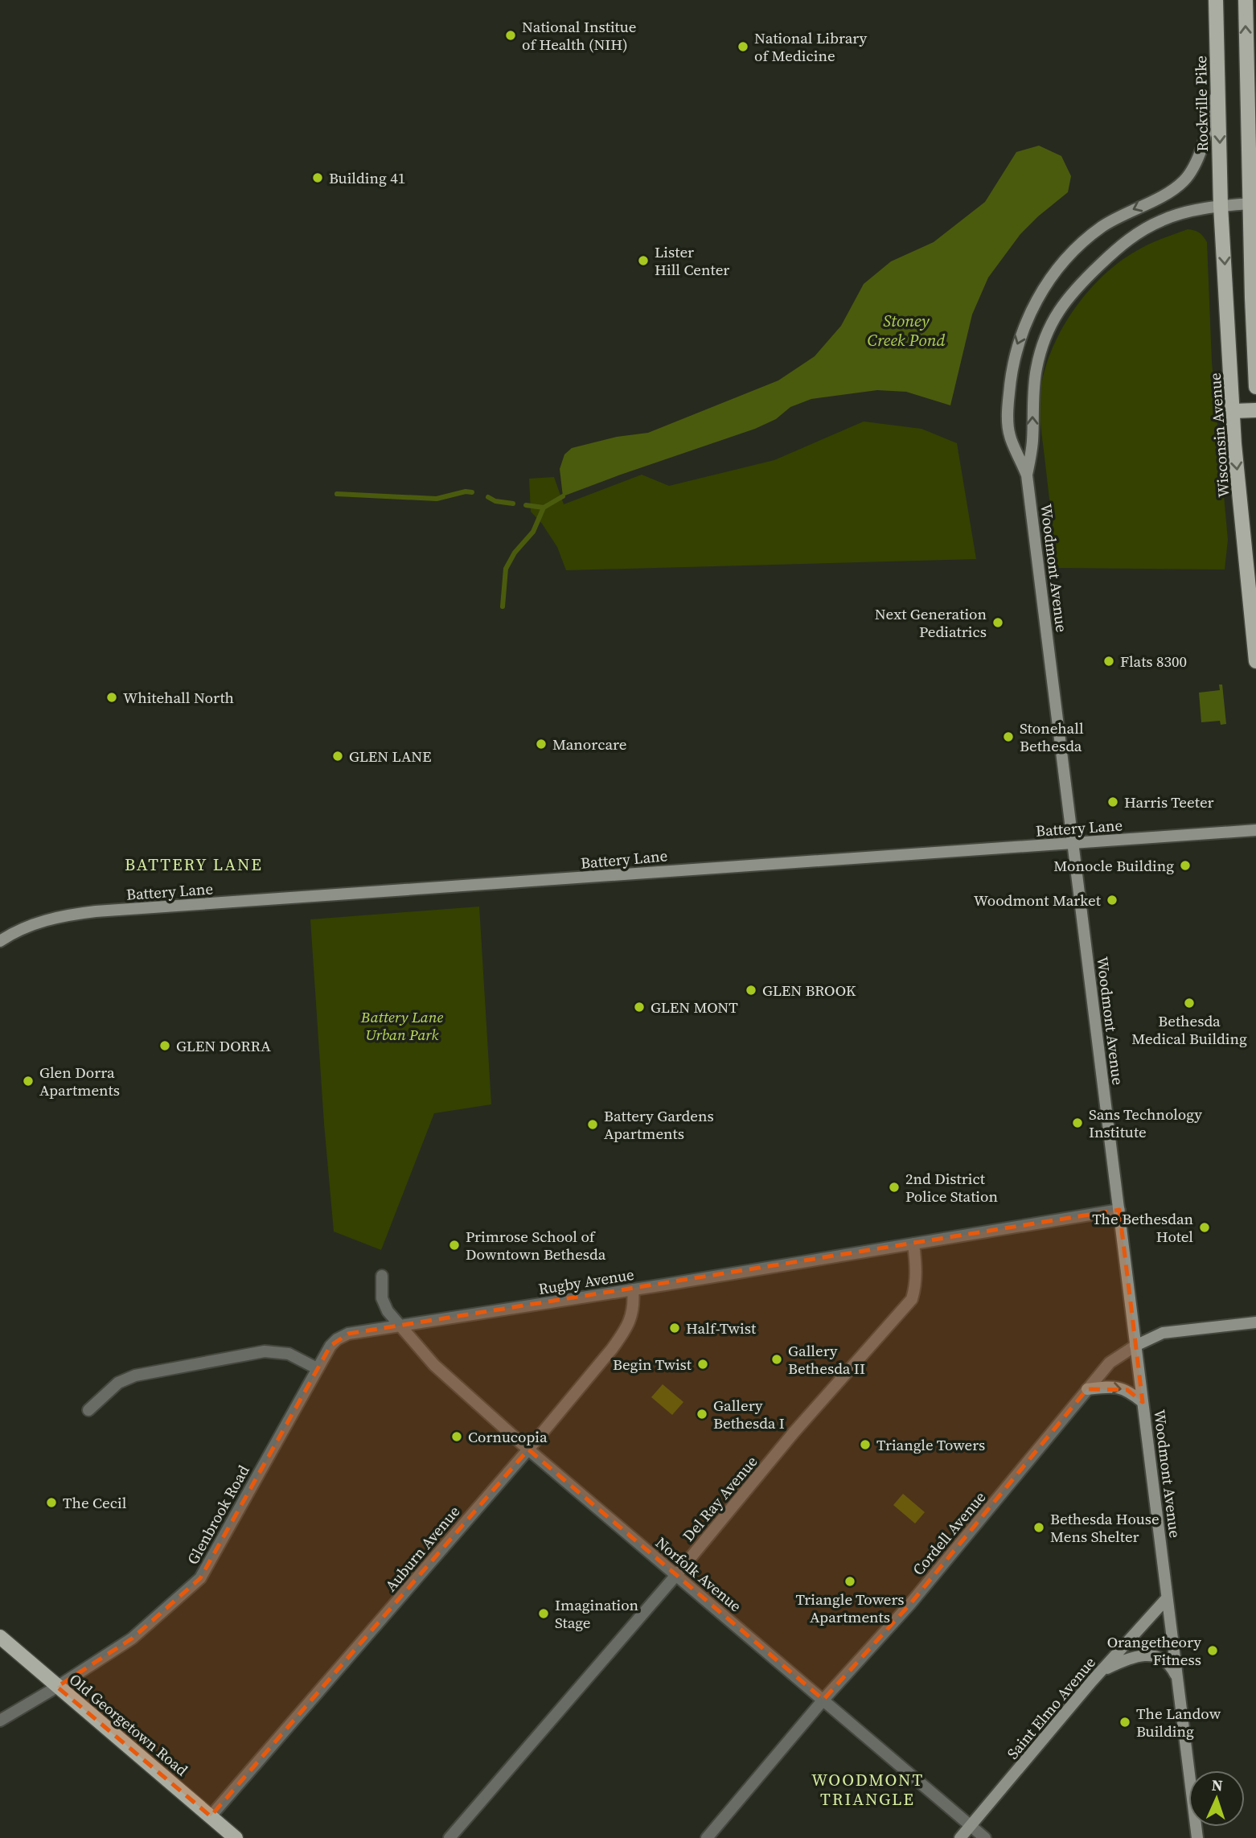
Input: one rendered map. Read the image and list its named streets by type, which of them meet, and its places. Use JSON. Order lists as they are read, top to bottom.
{
  "streets": {
    "main road": ["Rockville Pike", "Wisconsin Avenue", "Old Georgetown Road"],
    "street": [
      "Woodmont Avenue",
      "Battery Lane",
      "Rugby Avenue",
      "Del Ray Avenue",
      "Glenbrook Road",
      "Cordell Avenue",
      "Auburn Avenue",
      "Norfolk Avenue",
      "Saint Elmo Avenue"
    ]
  },
  "crossings": [
    ["Rockville Pike", "Wisconsin Avenue"],
    ["Rockville Pike", "Woodmont Avenue"],
    ["Wisconsin Avenue", "Woodmont Avenue"],
    ["Woodmont Avenue", "Battery Lane"],
    ["Woodmont Avenue", "Rugby Avenue"],
    ["Woodmont Avenue", "Cordell Avenue"],
    ["Woodmont Avenue", "Saint Elmo Avenue"],
    ["Rugby Avenue", "Del Ray Avenue"],
    ["Rugby Avenue", "Glenbrook Road"],
    ["Rugby Avenue", "Auburn Avenue"],
    ["Rugby Avenue", "Norfolk Avenue"],
    ["Del Ray Avenue", "Norfolk Avenue"],
    ["Glenbrook Road", "Old Georgetown Road"],
    ["Cordell Avenue", "Norfolk Avenue"],
    ["Auburn Avenue", "Norfolk Avenue"],
    ["Auburn Avenue", "Old Georgetown Road"],
    ["Norfolk Avenue", "Saint Elmo Avenue"]
  ],
  "districts": ["BATTERY LANE", "WOODMONT TRIANGLE"],
  "water": ["Stoney Creek Pond"],
  "parks": ["Battery Lane Urban Park"],
  "places": [
    "National Institue of Health (NIH)",
    "National Library of Medicine",
    "Building 41",
    "Lister Hill Center",
    "Next Generation Pediatrics",
    "Flats 8300",
    "Whitehall North",
    "Stonehall Bethesda",
    "Manorcare",
    "GLEN LANE",
    "Harris Teeter",
    "Monocle Building",
    "Woodmont Market",
    "GLEN BROOK",
    "Bethesda Medical Building",
    "GLEN MONT",
    "GLEN DORRA",
    "Glen Dorra Apartments",
    "Sans Technology Institute",
    "Battery Gardens Apartments",
    "2nd District Police Station",
    "The Bethesdan Hotel",
    "Primrose School of Downtown Bethesda",
    "Half-Twist",
    "Gallery Bethesda II",
    "Begin Twist",
    "Gallery Bethesda I",
    "Cornucopia",
    "Triangle Towers",
    "The Cecil",
    "Bethesda House Mens Shelter",
    "Triangle Towers Apartments",
    "Imagination Stage",
    "Orangetheory Fitness",
    "The Landow Building"
  ],
  "north": "top"
}
